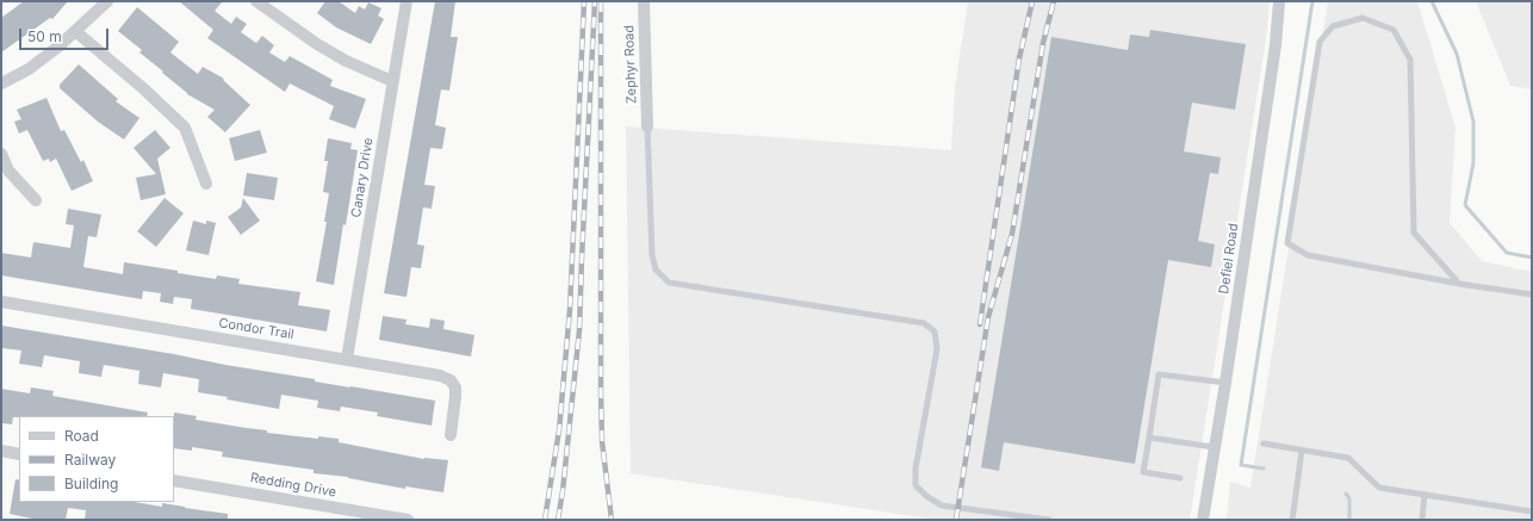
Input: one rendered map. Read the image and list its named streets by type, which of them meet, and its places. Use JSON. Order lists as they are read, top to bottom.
{
  "streets": {
    "street": [
      "Zephyr Road",
      "Canary Drive",
      "Defiel Road",
      "Condor Trail",
      "Redding Drive"
    ]
  },
  "crossings": [
    ["Canary Drive", "Condor Trail"]
  ],
  "legend": ["Road", "Railway", "Building"],
  "scale_bar": "50 m"
}
